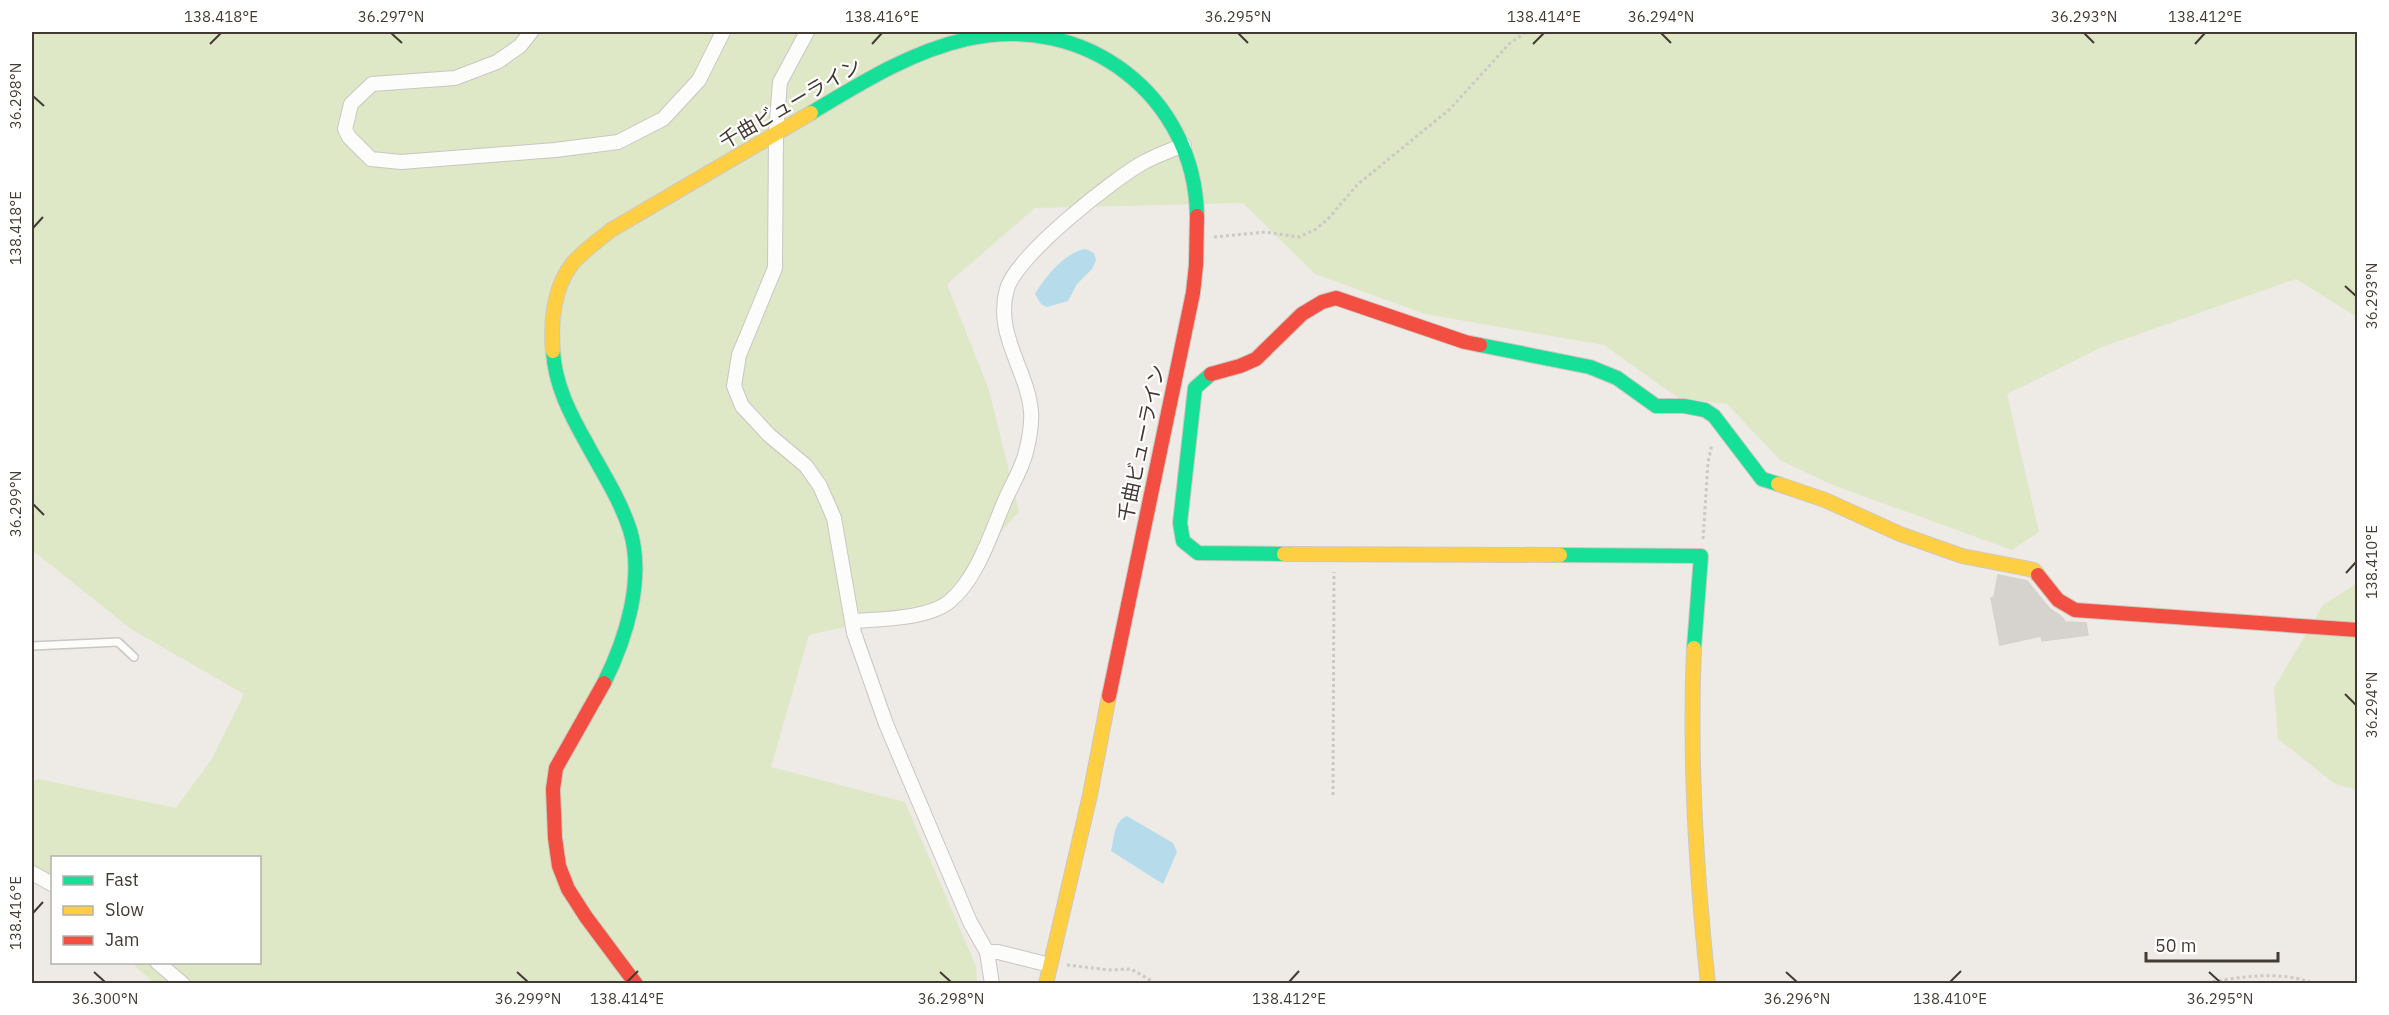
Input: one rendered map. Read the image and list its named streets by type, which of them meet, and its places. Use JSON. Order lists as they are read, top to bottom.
{
  "streets": {
    "street": ["千曲ビューライン"]
  },
  "legend": ["Fast", "Slow", "Jam"],
  "scale_bar": "50 m",
  "coordinates": [
    "138.418°E",
    "36.297°N",
    "138.416°E",
    "36.295°N",
    "138.414°E",
    "36.294°N",
    "36.293°N",
    "138.412°E",
    "36.298°N",
    "36.299°N",
    "138.410°E",
    "36.300°N",
    "36.296°N"
  ]
}
